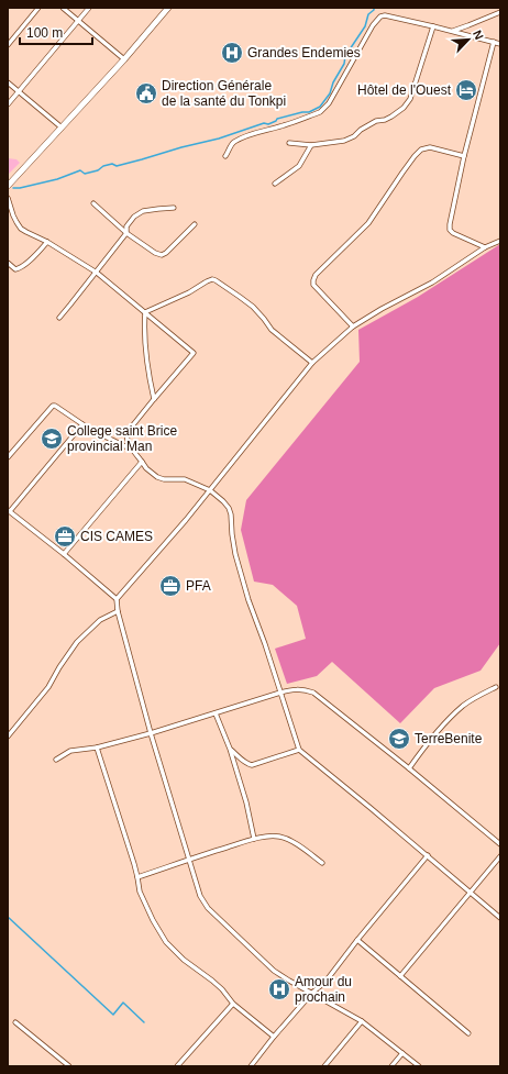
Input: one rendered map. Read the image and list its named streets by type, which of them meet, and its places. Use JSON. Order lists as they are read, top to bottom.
{
  "places": {
    "hospital": ["Grandes Endemies", "Amour du prochain"],
    "hotel": ["Hôtel de l'Ouest"],
    "public building": ["Direction Générale de la santé du Tonkpi"],
    "school or university": ["College saint Brice provincial Man", "TerreBenite"],
    "office": ["CIS CAMES", "PFA"]
  },
  "scale_bar": "100 m",
  "north": "top right"
}
